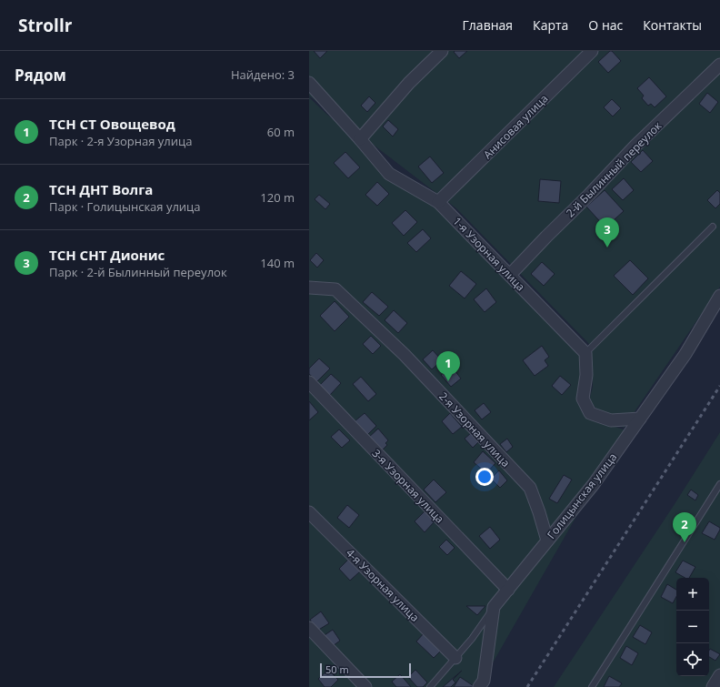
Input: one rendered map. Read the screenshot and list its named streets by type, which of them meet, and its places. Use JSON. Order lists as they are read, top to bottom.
{
  "streets": {
    "street": [
      "Анисовая улица",
      "2-й Былинный переулок",
      "1-я Узорная улица",
      "2-я Узорная улица",
      "3-я Узорная улица",
      "Голицынская улица",
      "4-я Узорная улица"
    ]
  },
  "crossings": [
    ["Анисовая улица", "1-я Узорная улица"],
    ["2-й Былинный переулок", "1-я Узорная улица"],
    ["2-я Узорная улица", "Голицынская улица"],
    ["3-я Узорная улица", "Голицынская улица"],
    ["Голицынская улица", "4-я Узорная улица"]
  ],
  "scale_bar": "50 m",
  "page": {
    "header": "Strollr",
    "nav": [
      "Главная",
      "Карта",
      "О нас",
      "Контакты"
    ],
    "heading": ["Рядом", "Найдено: 3"],
    "list": [
      {
        "mark": "1",
        "name": "ТСН СТ Овощевод",
        "note": "Парк · 2-я Узорная улица",
        "value": "60 m"
      },
      {
        "mark": "2",
        "name": "ТСН ДНТ Волга",
        "note": "Парк · Голицынская улица",
        "value": "120 m"
      },
      {
        "mark": "3",
        "name": "ТСН СНТ Дионис",
        "note": "Парк · 2-й Былинный переулок",
        "value": "140 m"
      }
    ],
    "pins": ["3", "1", "2"],
    "map_buttons": ["+", "−"],
    "scale": "50 m"
  }
}
